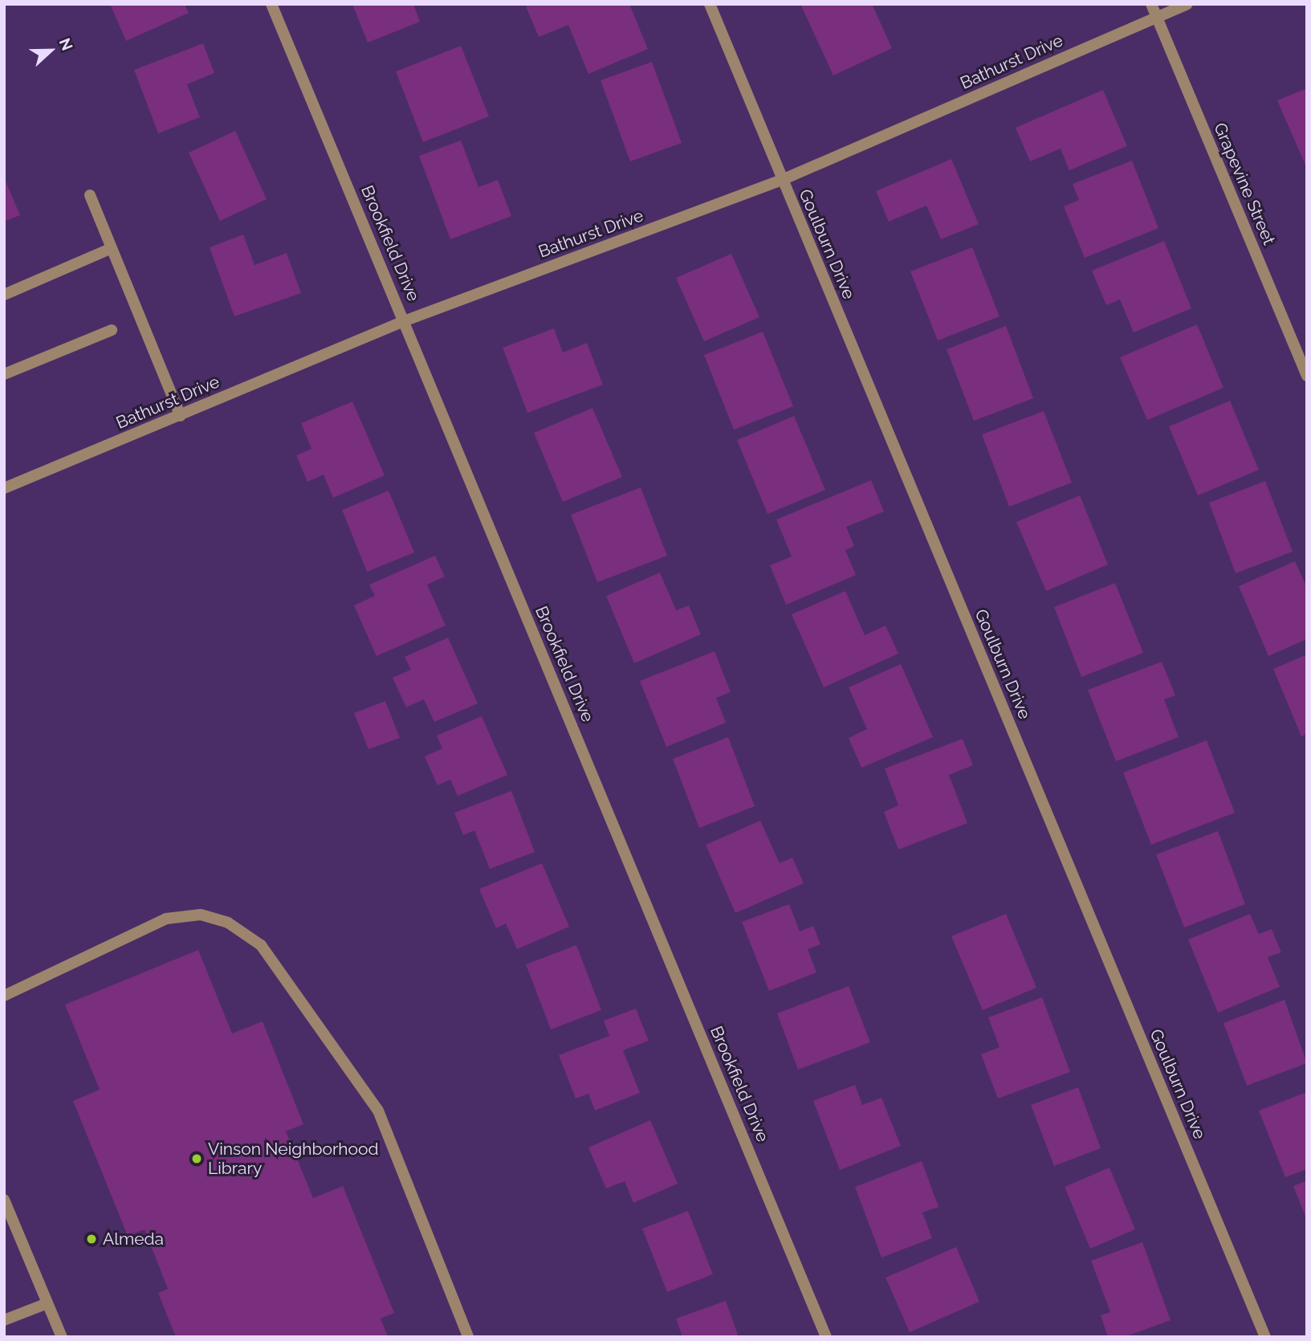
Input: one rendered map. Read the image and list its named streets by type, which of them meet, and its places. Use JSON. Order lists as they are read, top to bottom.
{
  "streets": {
    "street": [
      "Bathurst Drive",
      "Grapevine Street",
      "Brookfield Drive",
      "Goulburn Drive"
    ]
  },
  "crossings": [
    ["Bathurst Drive", "Grapevine Street"],
    ["Bathurst Drive", "Brookfield Drive"],
    ["Bathurst Drive", "Goulburn Drive"]
  ],
  "places": ["Vinson Neighborhood Library", "Almeda"],
  "north": "right"
}
